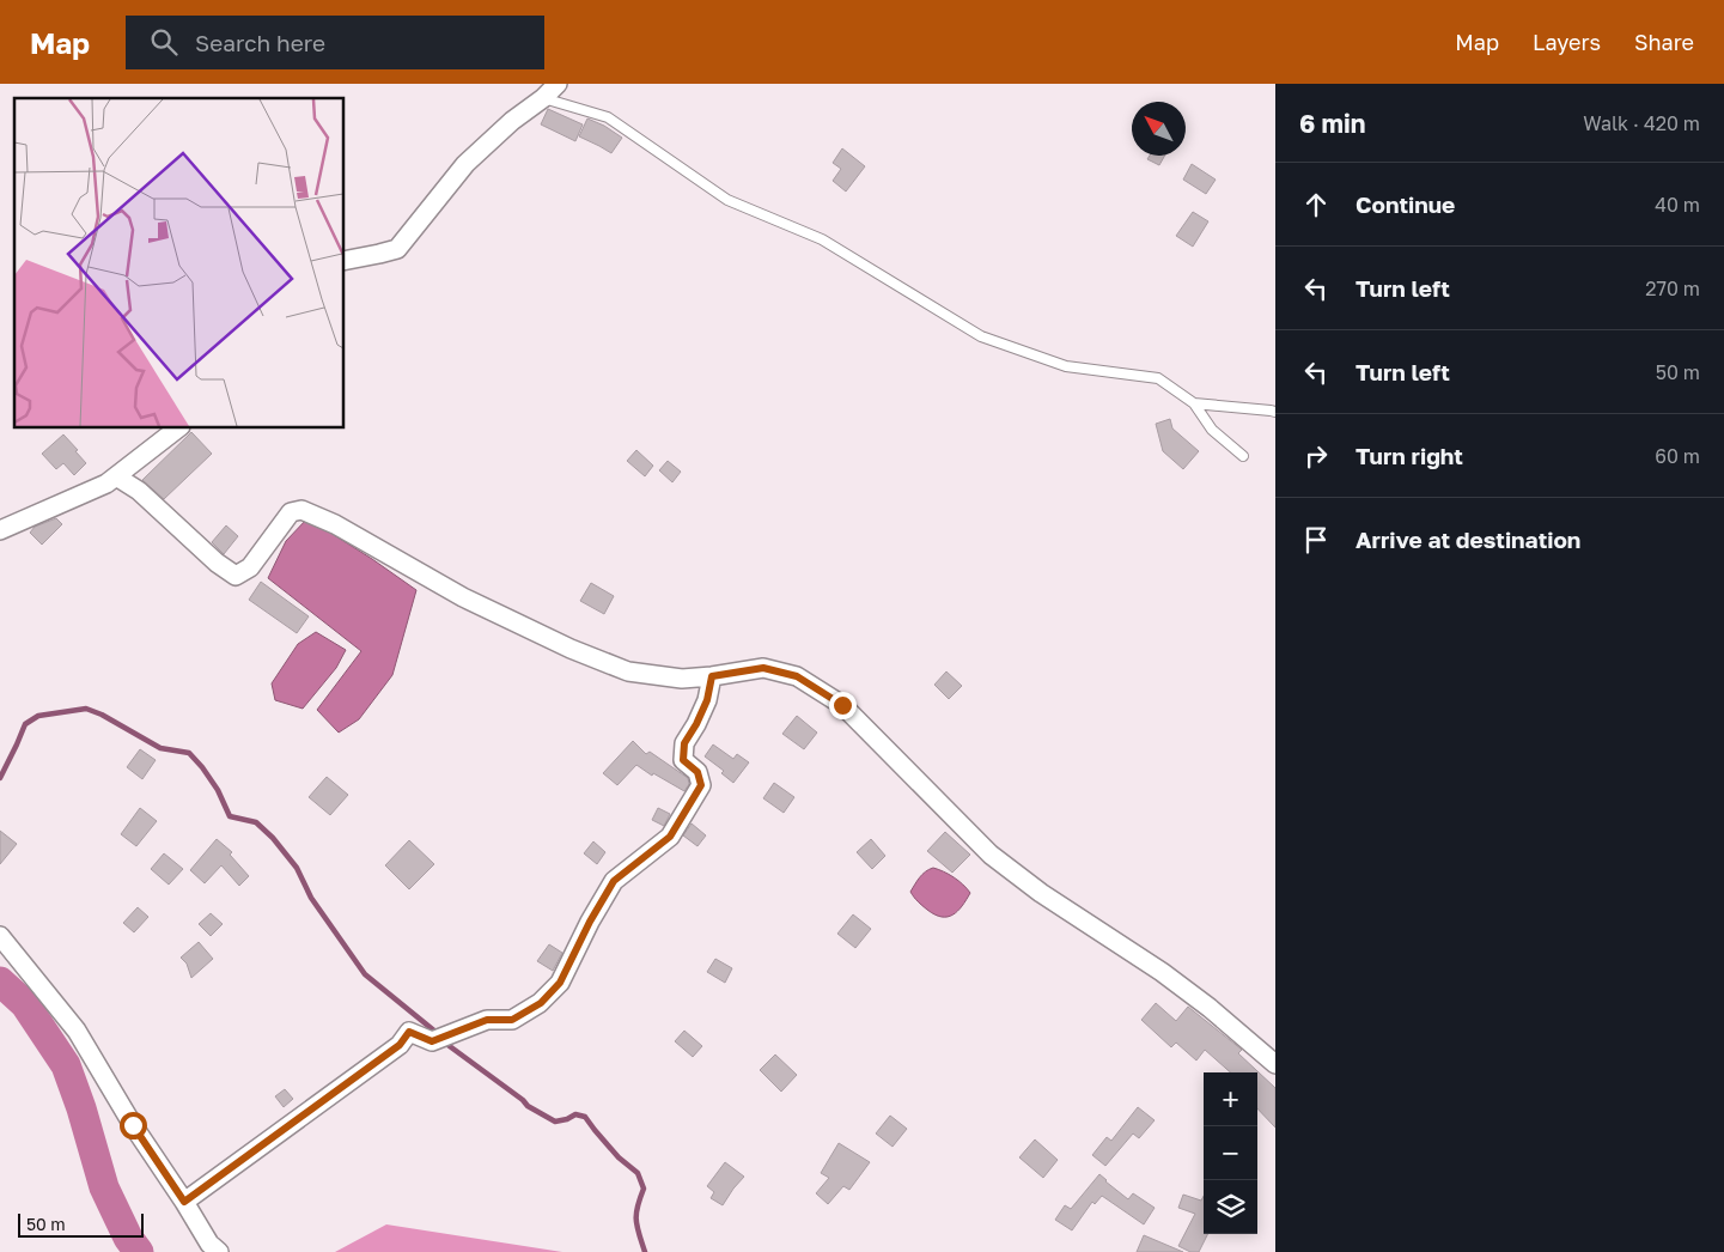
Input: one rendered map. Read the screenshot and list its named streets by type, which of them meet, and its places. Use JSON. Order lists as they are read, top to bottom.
{
  "scale_bar": "50 m",
  "north": "top left",
  "page": {
    "header": "Map",
    "search": "Search here",
    "nav": ["Map", "Layers", "Share"],
    "heading": ["6 min", "Walk · 420 m"],
    "list": [
      ["Continue", "40 m"],
      ["Turn left", "270 m"],
      ["Turn left", "50 m"],
      ["Turn right", "60 m"],
      "Arrive at destination"
    ],
    "map_buttons": ["+", "−"],
    "scale": "50 m"
  }
}
